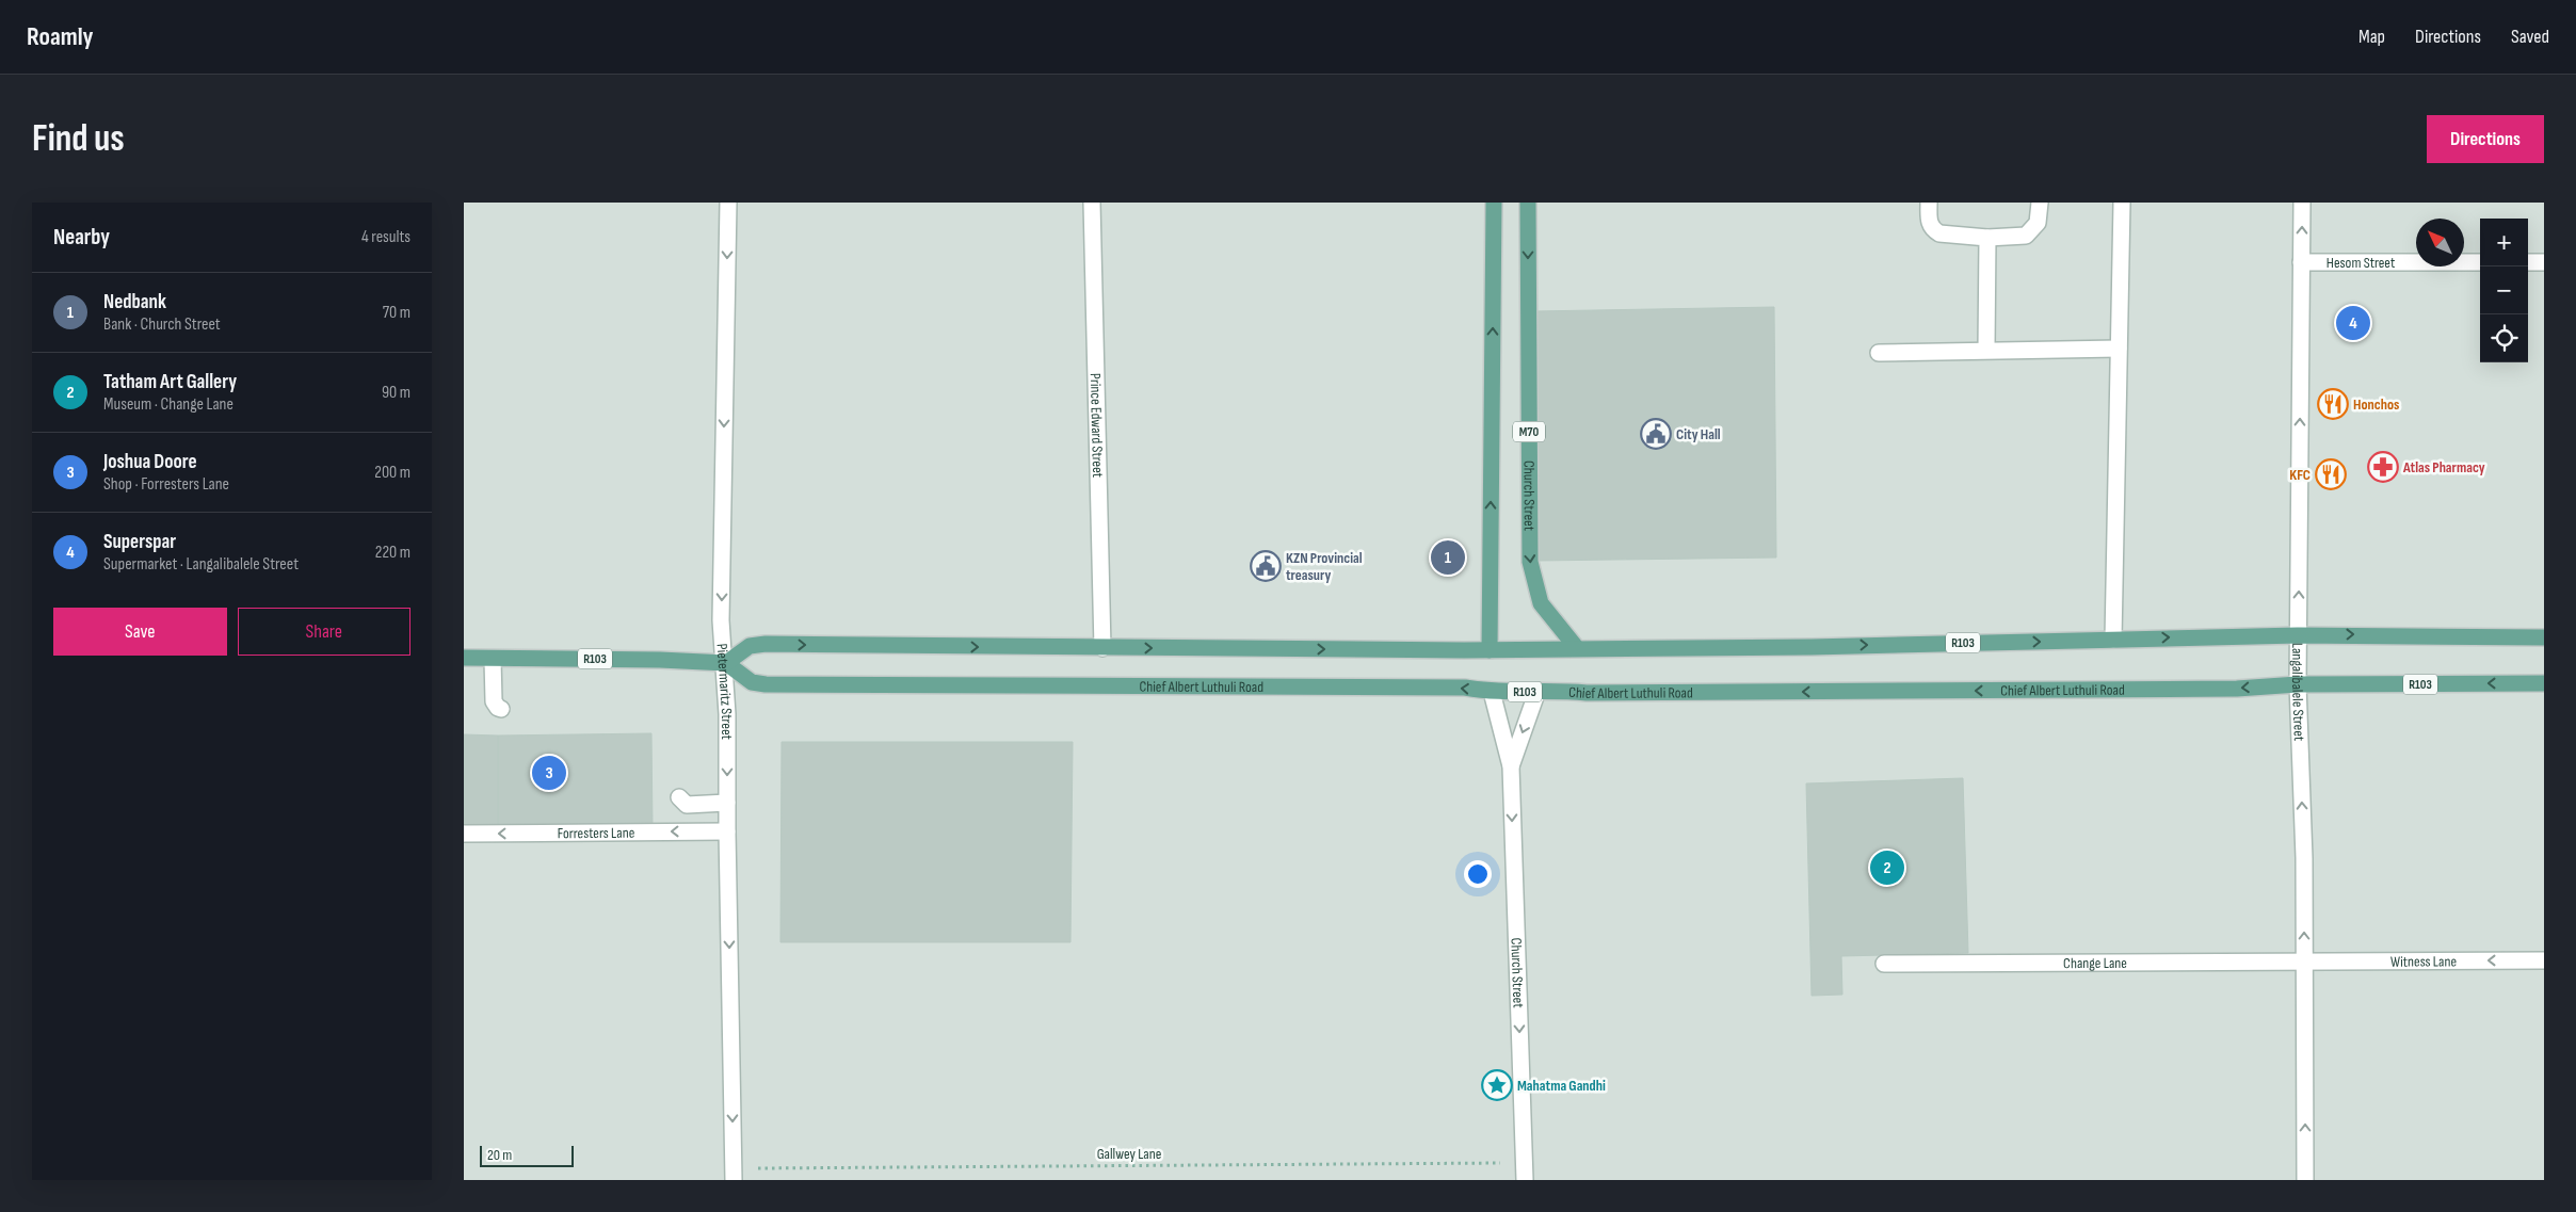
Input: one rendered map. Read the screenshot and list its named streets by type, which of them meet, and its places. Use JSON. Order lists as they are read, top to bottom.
{
  "streets": {
    "main road": [
      "M70",
      "Church Street",
      "R103",
      "Chief Albert Luthuli Road"
    ],
    "street": [
      "Hesom Street",
      "Prince Edward Street",
      "Pietermaritz Street",
      "Langalibalele Street",
      "Forresters Lane",
      "Witness Lane",
      "Change Lane"
    ],
    "path": ["Gallwey Lane"]
  },
  "crossings": [
    ["Hesom Street", "Langalibalele Street"],
    ["Prince Edward Street", "R103"],
    ["M70", "R103"],
    ["Church Street", "R103"],
    ["Church Street", "Chief Albert Luthuli Road"],
    ["Church Street", "Gallwey Lane"],
    ["R103", "Chief Albert Luthuli Road"],
    ["R103", "Pietermaritz Street"],
    ["R103", "Langalibalele Street"],
    ["Chief Albert Luthuli Road", "Pietermaritz Street"],
    ["Chief Albert Luthuli Road", "Langalibalele Street"],
    ["Pietermaritz Street", "Forresters Lane"],
    ["Pietermaritz Street", "Gallwey Lane"],
    ["Langalibalele Street", "Witness Lane"],
    ["Langalibalele Street", "Change Lane"],
    ["Witness Lane", "Change Lane"]
  ],
  "one_way": [
    "Pietermaritz Street",
    "Langalibalele Street",
    "Forresters Lane",
    "Witness Lane"
  ],
  "places": {
    "restaurant": ["Honchos", "KFC"],
    "public building": ["City Hall", "KZN Provincial treasury"],
    "pharmacy": ["Atlas Pharmacy"],
    "place": ["Mahatma Gandhi"]
  },
  "scale_bar": "20 m",
  "north": "top left",
  "page": {
    "header": "Roamly",
    "nav": ["Map", "Directions", "Saved"],
    "buttons": [
      "Directions",
      ["Save", "Share"]
    ],
    "title": "Find us",
    "heading": ["Nearby", "4 results"],
    "map_buttons": ["+", "−"],
    "list": [
      {
        "mark": "1",
        "name": "Nedbank",
        "note": "Bank · Church Street",
        "value": "70 m"
      },
      {
        "mark": "2",
        "name": "Tatham Art Gallery",
        "note": "Museum · Change Lane",
        "value": "90 m"
      },
      {
        "mark": "3",
        "name": "Joshua Doore",
        "note": "Shop · Forresters Lane",
        "value": "200 m"
      },
      {
        "mark": "4",
        "name": "Superspar",
        "note": "Supermarket · Langalibalele Street",
        "value": "220 m"
      }
    ],
    "pins": [
      "4",
      "1",
      "3",
      "2"
    ],
    "scale": "20 m"
  }
}
